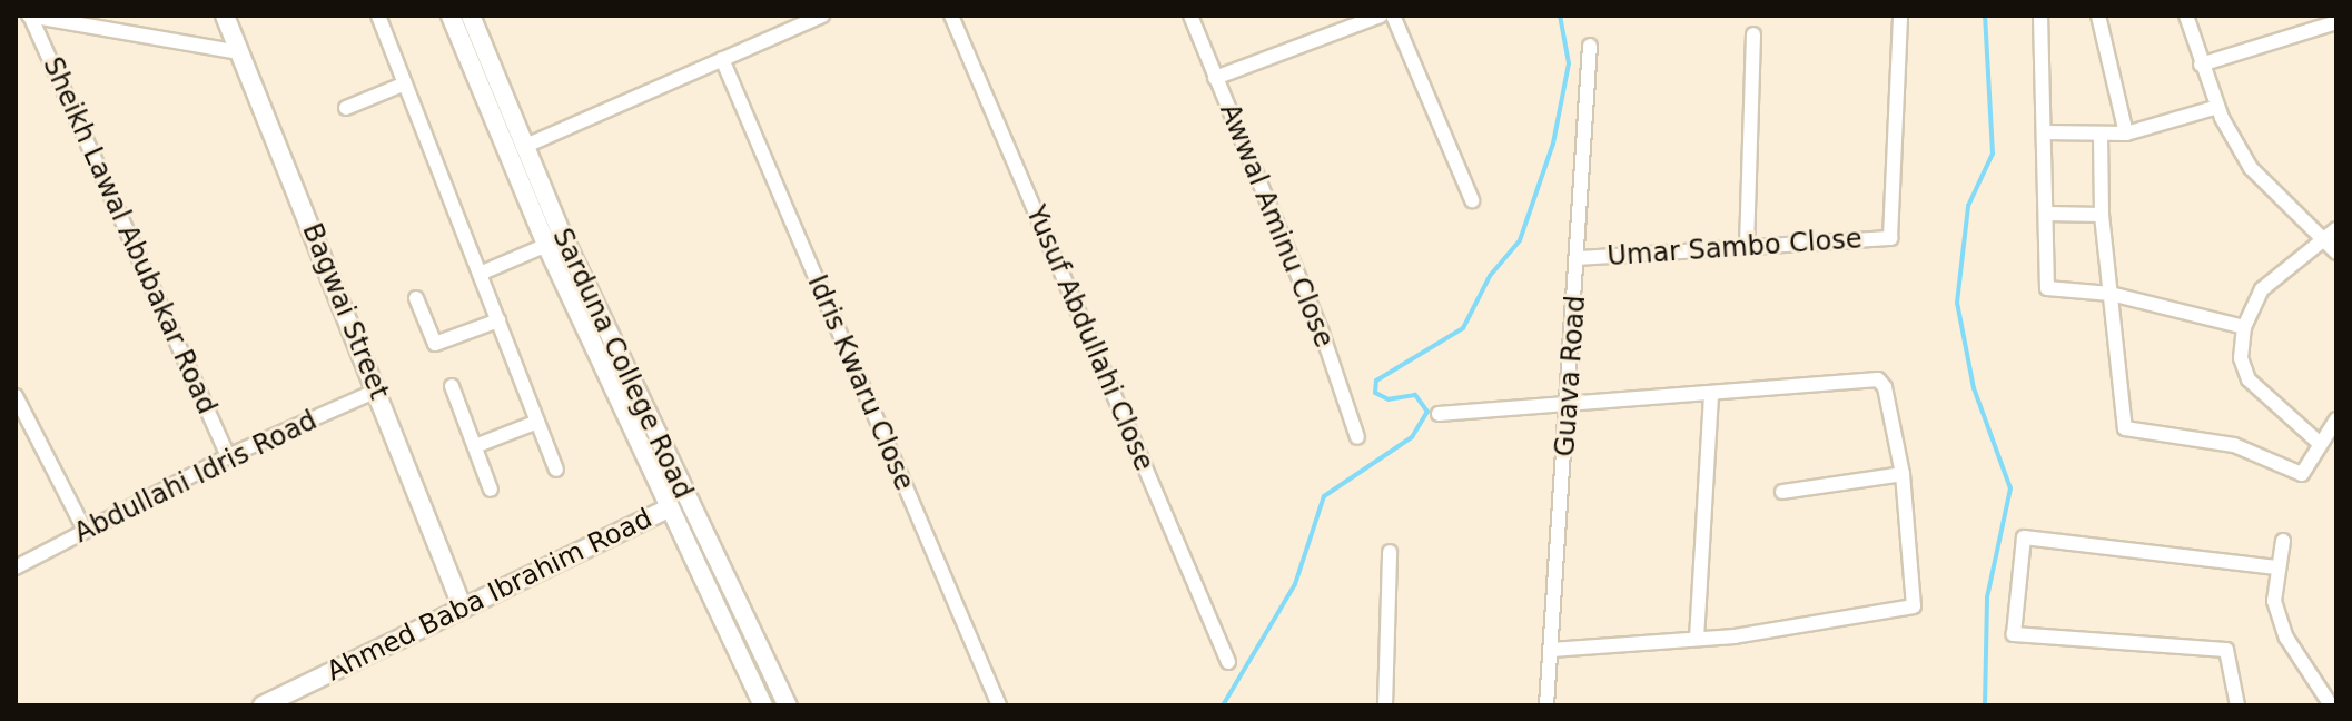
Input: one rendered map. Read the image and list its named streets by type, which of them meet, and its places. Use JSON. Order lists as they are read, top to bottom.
{
  "streets": {
    "street": [
      "Awwal Aminu Close",
      "Sheikh Lawal Abubakar Road",
      "Umar Sambo Close",
      "Bagwai Street",
      "Yusuf Abdullahi Close",
      "Sarduna College Road",
      "Guava Road",
      "Idris Kwaru Close",
      "Abdullahi Idris Road",
      "Ahmed Baba Ibrahim Road"
    ]
  },
  "crossings": [
    ["Sheikh Lawal Abubakar Road", "Abdullahi Idris Road"],
    ["Umar Sambo Close", "Guava Road"],
    ["Bagwai Street", "Abdullahi Idris Road"],
    ["Bagwai Street", "Ahmed Baba Ibrahim Road"],
    ["Sarduna College Road", "Ahmed Baba Ibrahim Road"]
  ]
}
